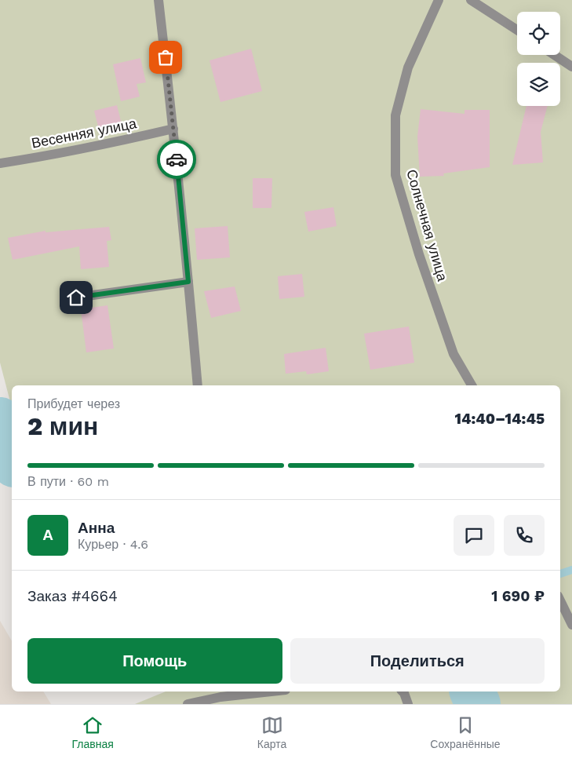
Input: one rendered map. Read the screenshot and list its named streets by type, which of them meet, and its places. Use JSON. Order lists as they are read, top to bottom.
{
  "streets": {
    "street": ["Весенняя улица", "Солнечная улица"]
  },
  "page": {
    "heading": ["2 мин", "Прибудет через", "14:40–14:45"],
    "panel": [
      "Анна",
      "Курьер · 4.6",
      "Заказ #4664",
      "1 690 ₽"
    ],
    "bar": "В пути · 60 m",
    "round": "А",
    "buttons": ["Помощь", "Поделиться"],
    "tabs": ["Главная", "Карта", "Сохранённые"]
  }
}
